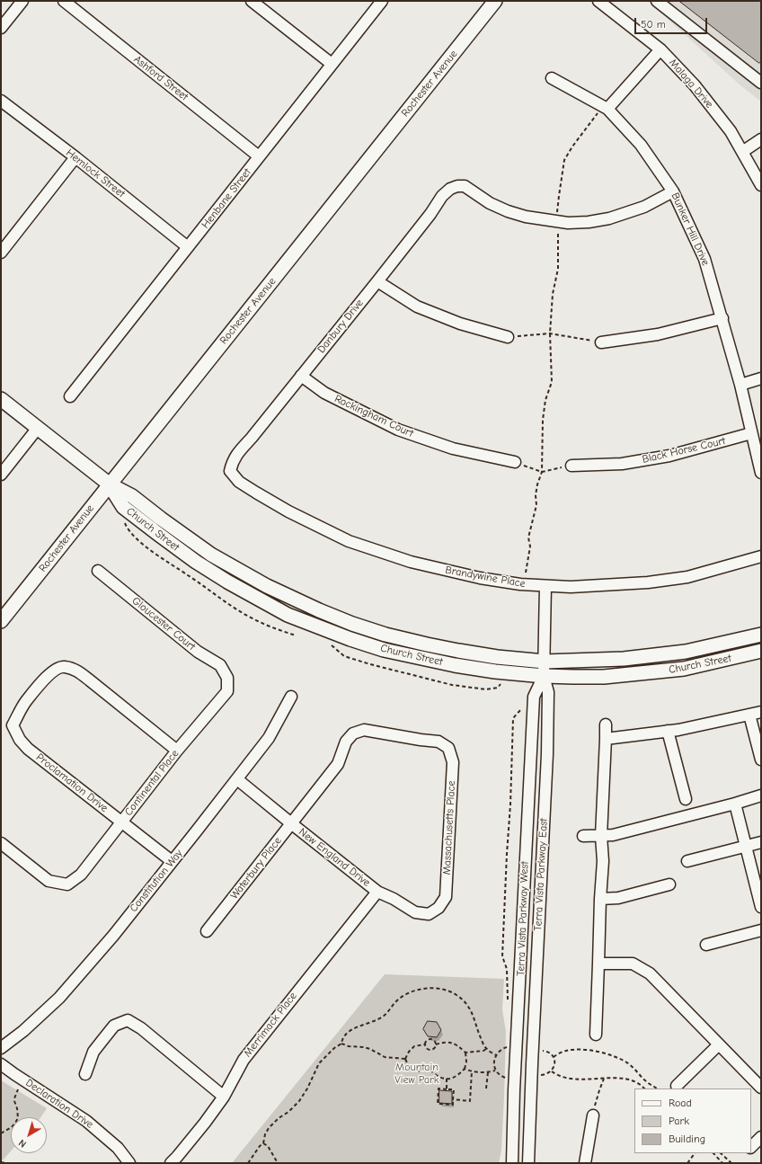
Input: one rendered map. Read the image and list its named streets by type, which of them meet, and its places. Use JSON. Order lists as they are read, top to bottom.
{
  "streets": {
    "main road": ["Rochester Avenue", "Church Street"],
    "street": [
      "Ashford Street",
      "Malaga Drive",
      "Hemlock Street",
      "Henbane Street",
      "Bunker Hill Drive",
      "Danbury Drive",
      "Rockingham Court",
      "Black Horse Court",
      "Brandywine Place",
      "Gloucester Court",
      "Proclamation Drive",
      "Continental Place",
      "Massachusetts Place",
      "New England Drive",
      "Waterbury Place",
      "Terra Vista Parkway East",
      "Constitution Way",
      "Terra Vista Parkway West",
      "Merrimack Place",
      "Declaration Drive"
    ]
  },
  "crossings": [
    ["Ashford Street", "Henbane Street"],
    ["Rochester Avenue", "Church Street"],
    ["Hemlock Street", "Henbane Street"],
    ["Bunker Hill Drive", "Black Horse Court"],
    ["Danbury Drive", "Rockingham Court"],
    ["Danbury Drive", "Brandywine Place"],
    ["Church Street", "Terra Vista Parkway East"],
    ["Church Street", "Terra Vista Parkway West"],
    ["Brandywine Place", "Terra Vista Parkway East"],
    ["Gloucester Court", "Continental Place"],
    ["Proclamation Drive", "Continental Place"],
    ["Proclamation Drive", "Constitution Way"],
    ["Massachusetts Place", "New England Drive"],
    ["Massachusetts Place", "Waterbury Place"],
    ["New England Drive", "Waterbury Place"],
    ["New England Drive", "Constitution Way"],
    ["New England Drive", "Merrimack Place"],
    ["Terra Vista Parkway East", "Terra Vista Parkway West"]
  ],
  "parks": ["Mountain View Park"],
  "legend": ["Road", "Park", "Building"],
  "scale_bar": "50 m",
  "north": "bottom left"
}
